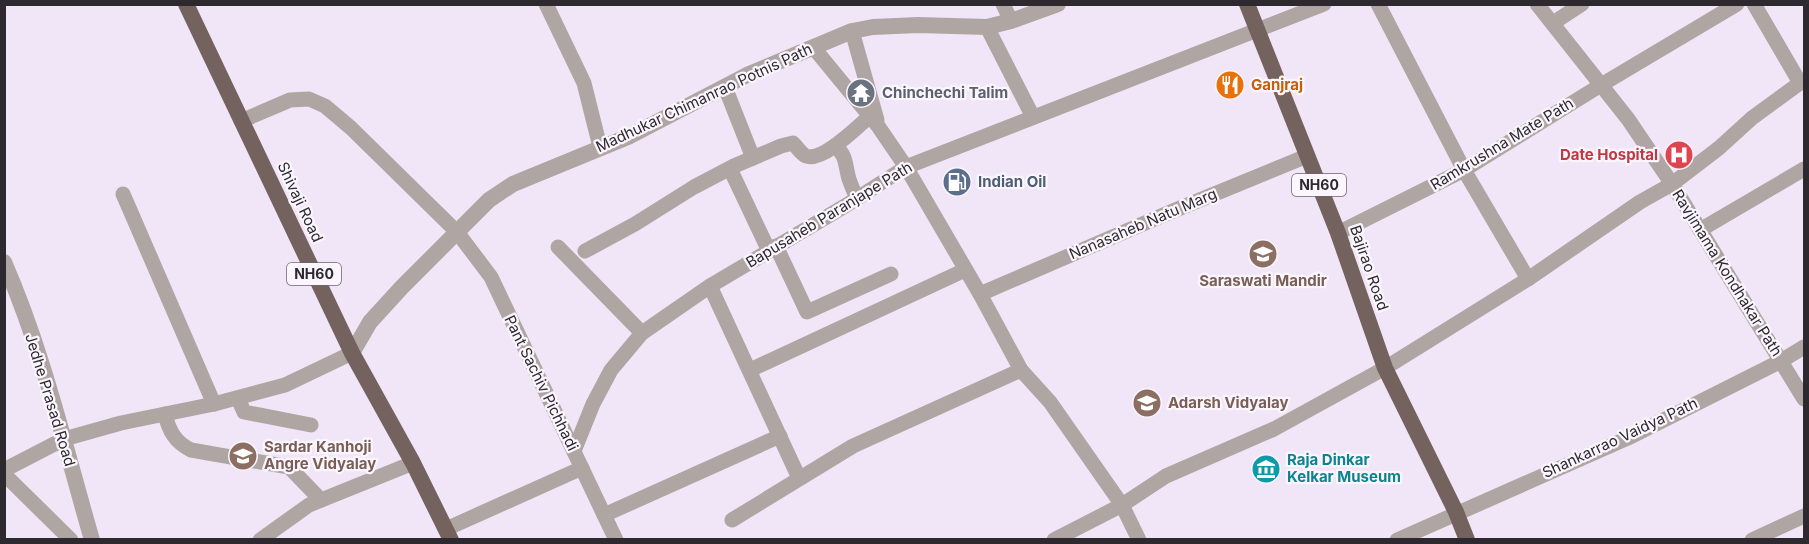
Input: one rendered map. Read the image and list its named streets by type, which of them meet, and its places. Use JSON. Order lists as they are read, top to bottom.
{
  "streets": {
    "highway": ["NH60", "Shivaji Road", "Bajirao Road"],
    "street": [
      "Madhukar Chimanrao Potnis Path",
      "Ramkrushna Mate Path",
      "Bapusaheb Paranjape Path",
      "Nanasaheb Natu Marg",
      "Ravjimama Kondhakar Path",
      "Pant Sachiv Pichhadi",
      "Jedhe Prasad Road",
      "Shankarrao Vaidya Path"
    ]
  },
  "crossings": [
    ["Madhukar Chimanrao Potnis Path", "Shivaji Road"],
    ["Madhukar Chimanrao Potnis Path", "Pant Sachiv Pichhadi"],
    ["Ramkrushna Mate Path", "Bajirao Road"],
    ["Ramkrushna Mate Path", "Ravjimama Kondhakar Path"],
    ["Shivaji Road", "Pant Sachiv Pichhadi"],
    ["Bapusaheb Paranjape Path", "Bajirao Road"],
    ["Bapusaheb Paranjape Path", "Pant Sachiv Pichhadi"],
    ["Nanasaheb Natu Marg", "Bajirao Road"],
    ["Bajirao Road", "Shankarrao Vaidya Path"],
    ["Ravjimama Kondhakar Path", "Shankarrao Vaidya Path"]
  ],
  "places": {
    "restaurant": ["Ganjraj"],
    "temple": ["Chinchechi Talim"],
    "hospital": ["Date Hospital"],
    "fuel station": ["Indian Oil"],
    "school or university": ["Saraswati Mandir", "Adarsh Vidyalay", "Sardar Kanhoji Angre Vidyalay"],
    "museum": ["Raja Dinkar Kelkar Museum"]
  }
}
